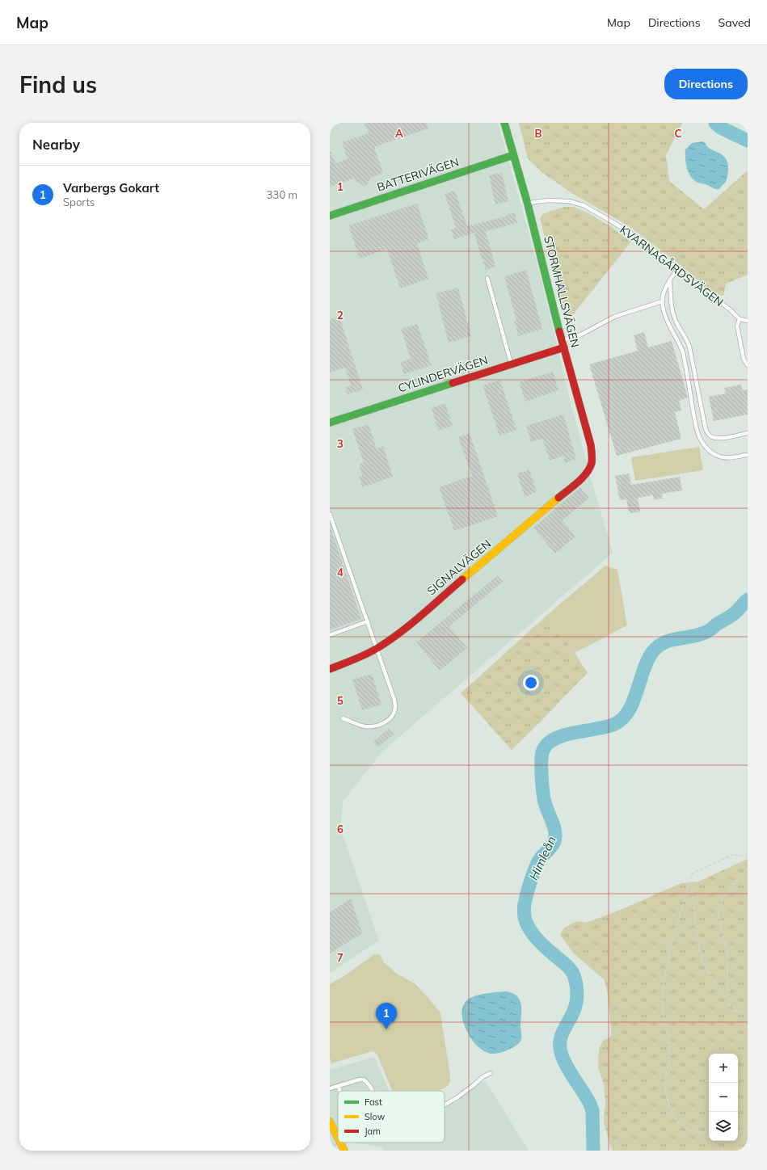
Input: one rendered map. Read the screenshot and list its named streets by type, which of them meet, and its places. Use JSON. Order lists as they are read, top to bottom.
{
  "streets": {
    "street": [
      "BATTERIVÄGEN",
      "STORMHALLSVÄGEN",
      "CYLINDERVÄGEN",
      "SIGNALVÄGEN"
    ],
    "lane": ["KVARNAGÅRDSVÄGEN"]
  },
  "crossings": [
    ["BATTERIVÄGEN", "STORMHALLSVÄGEN"],
    ["KVARNAGÅRDSVÄGEN", "STORMHALLSVÄGEN"],
    ["STORMHALLSVÄGEN", "CYLINDERVÄGEN"],
    ["STORMHALLSVÄGEN", "SIGNALVÄGEN"]
  ],
  "water": ["Himleån"],
  "legend": ["Fast", "Slow", "Jam"],
  "page": {
    "header": "Map",
    "nav": ["Map", "Directions", "Saved"],
    "buttons": "Directions",
    "title": "Find us",
    "heading": "Nearby",
    "list": [
      {
        "mark": "1",
        "name": "Varbergs Gokart",
        "note": "Sports",
        "value": "330 m"
      }
    ],
    "pins": "1",
    "map_buttons": ["+", "−"]
  },
  "grid": {
    "columns": ["A", "B", "C"],
    "rows": [
      "1",
      "2",
      "3",
      "4",
      "5",
      "6",
      "7"
    ]
  }
}
